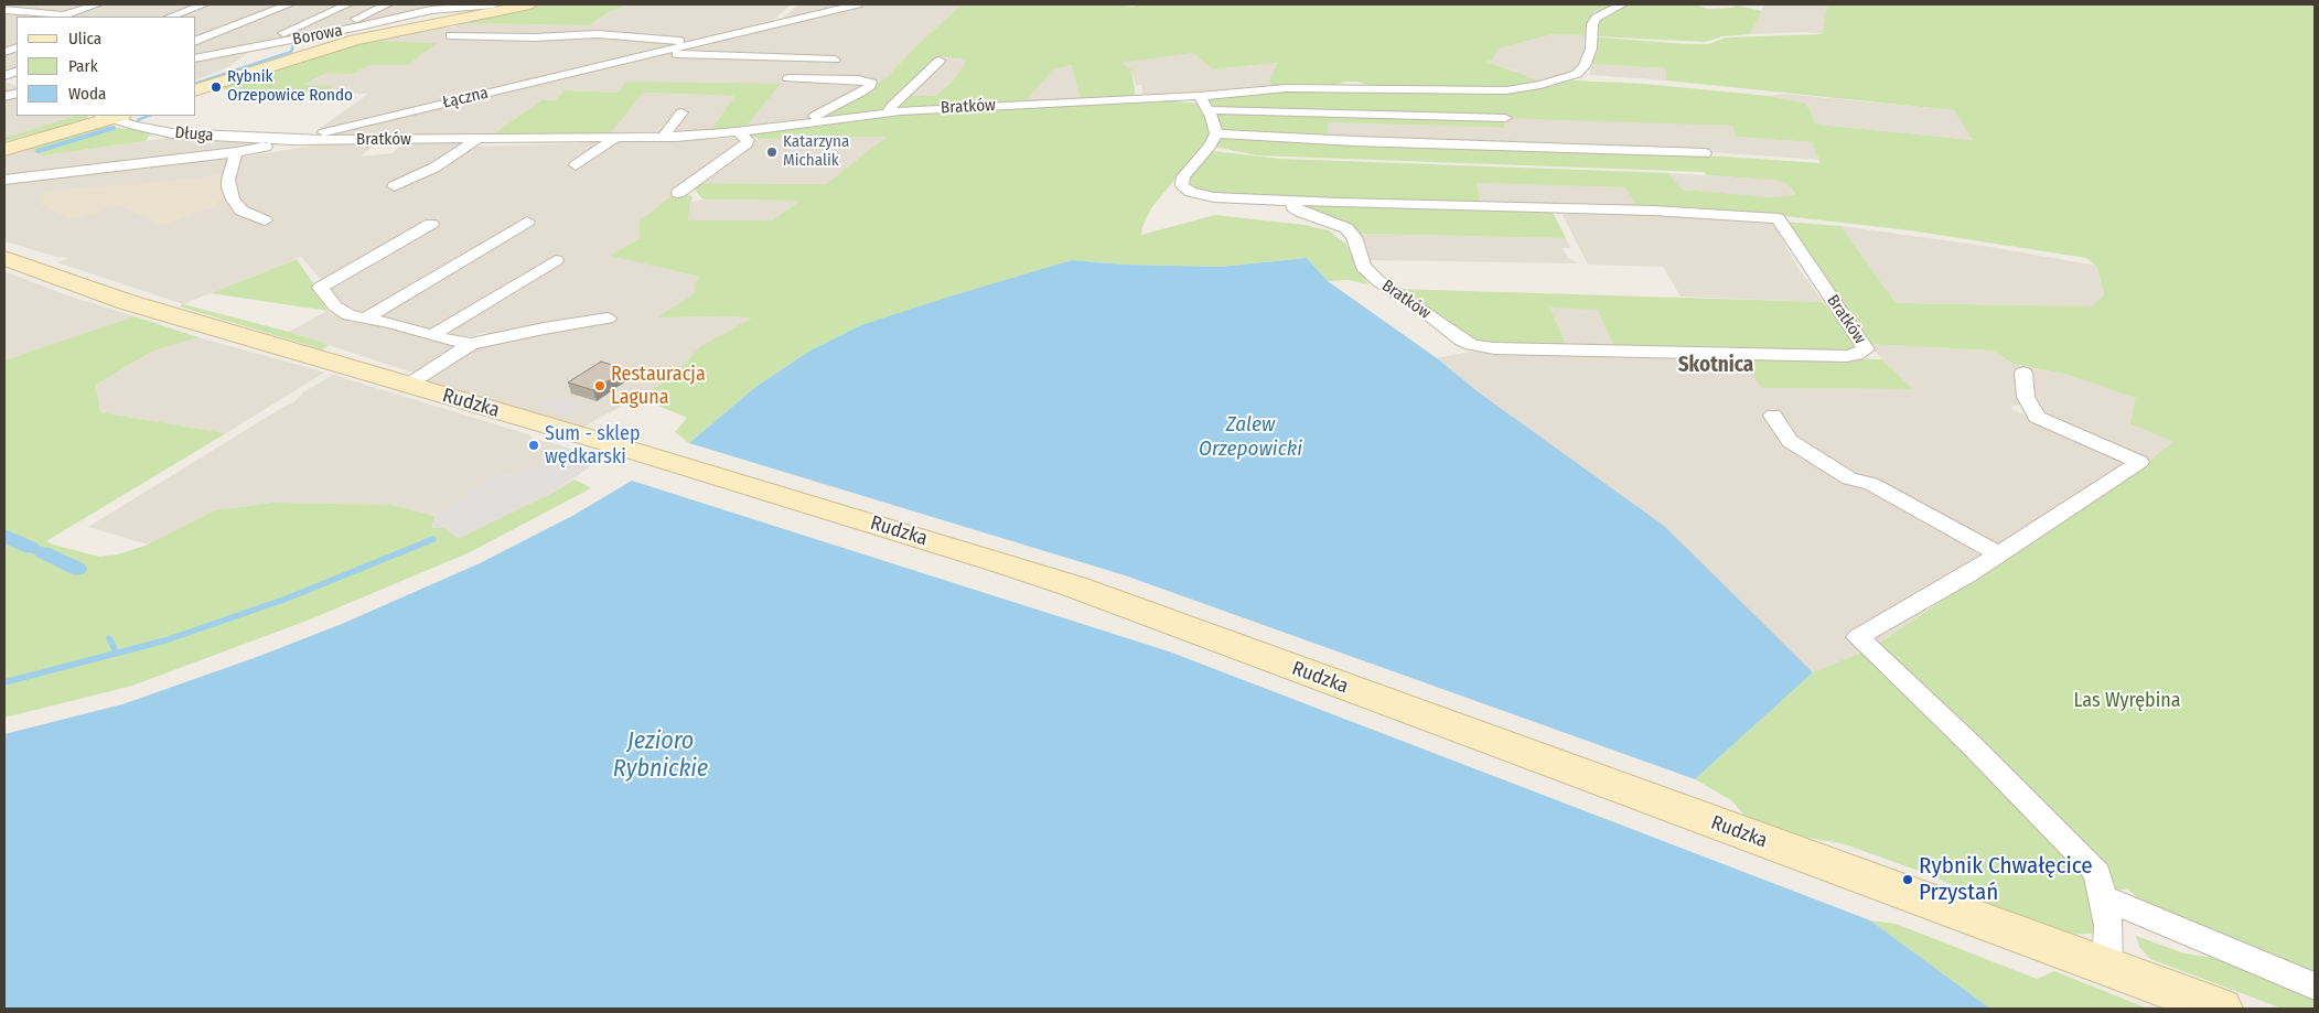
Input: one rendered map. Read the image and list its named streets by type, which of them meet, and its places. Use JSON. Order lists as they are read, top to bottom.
{
  "streets": {
    "main road": ["Rudzka"],
    "street": [
      "Borowa",
      "Łączna",
      "Bratków",
      "Długa"
    ]
  },
  "crossings": [
    ["Łączna", "Bratków"],
    ["Łączna", "Długa"],
    ["Bratków", "Długa"]
  ],
  "districts": ["Skotnica"],
  "water": ["Zalew Orzepowicki", "Jezioro Rybnickie"],
  "parks": ["Las Wyrębina"],
  "places": [
    "Rybnik Orzepowice Rondo",
    "Katarzyna Michalik",
    "Restauracja Laguna",
    "Sum - sklep wędkarski",
    "Rybnik Chwałęcice Przystań"
  ],
  "legend": ["Ulica", "Park", "Woda"]
}
